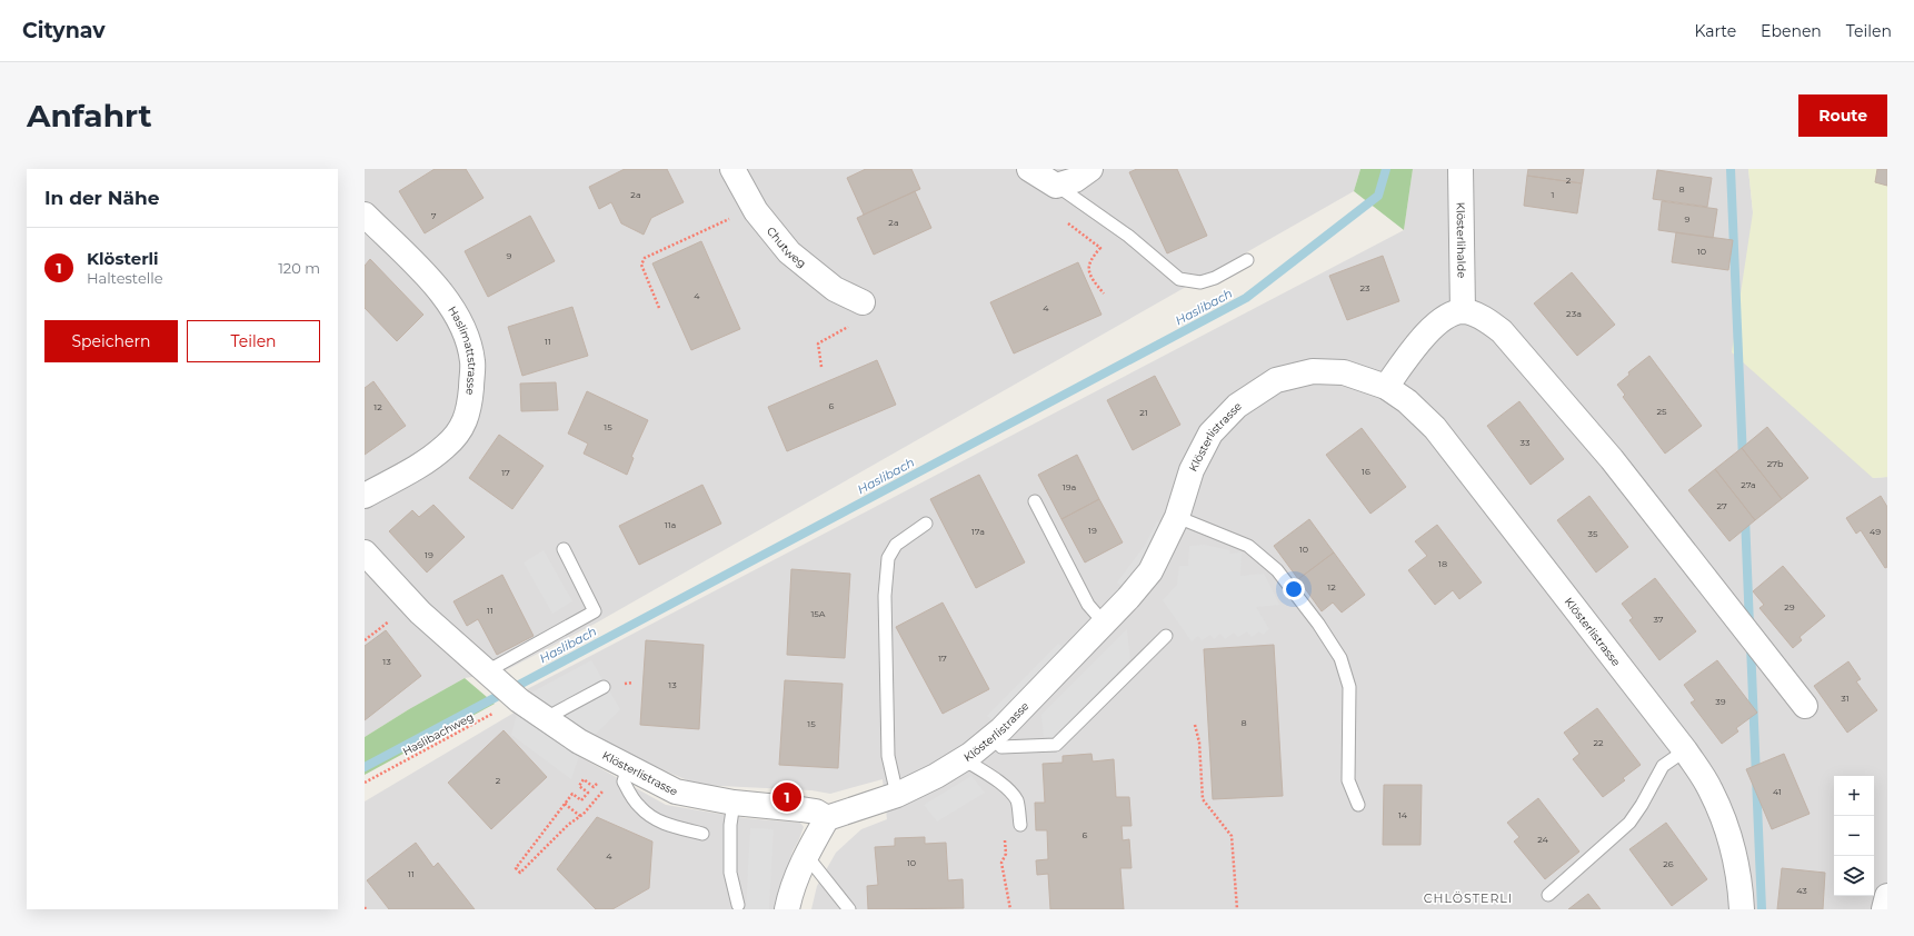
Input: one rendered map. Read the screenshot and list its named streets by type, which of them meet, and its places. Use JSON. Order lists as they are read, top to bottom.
{
  "streets": {
    "street": [
      "Klösterlihalde",
      "Chutweg",
      "Haslimattstrasse",
      "Klösterlistrasse"
    ],
    "path": ["Haslibachweg"]
  },
  "crossings": [
    ["Klösterlistrasse", "Haslibachweg"]
  ],
  "districts": ["CHLÖSTERLI"],
  "water": ["Haslibach"],
  "house_numbers": [
    "2",
    "8",
    "2a",
    "1",
    "7",
    "9",
    "2a",
    "10",
    "9",
    "23",
    "4",
    "4",
    "23a",
    "11",
    "6",
    "12",
    "25",
    "21",
    "15",
    "33",
    "27b",
    "16",
    "17",
    "27a",
    "19a",
    "27",
    "11a",
    "19",
    "17a",
    "49",
    "35",
    "10",
    "19",
    "18",
    "12",
    "29",
    "11",
    "15A",
    "37",
    "17",
    "13",
    "13",
    "31",
    "39",
    "8",
    "15",
    "22",
    "2",
    "41",
    "14",
    "6",
    "24",
    "4",
    "10",
    "26",
    "11",
    "43"
  ],
  "page": {
    "header": "Citynav",
    "nav": ["Karte", "Ebenen", "Teilen"],
    "buttons": [
      "Route",
      ["Speichern", "Teilen"]
    ],
    "title": "Anfahrt",
    "heading": "In der Nähe",
    "list": [
      {
        "mark": "1",
        "name": "Klösterli",
        "note": "Haltestelle",
        "value": "120 m"
      }
    ],
    "map_buttons": ["+", "−"],
    "pins": "1"
  }
}
